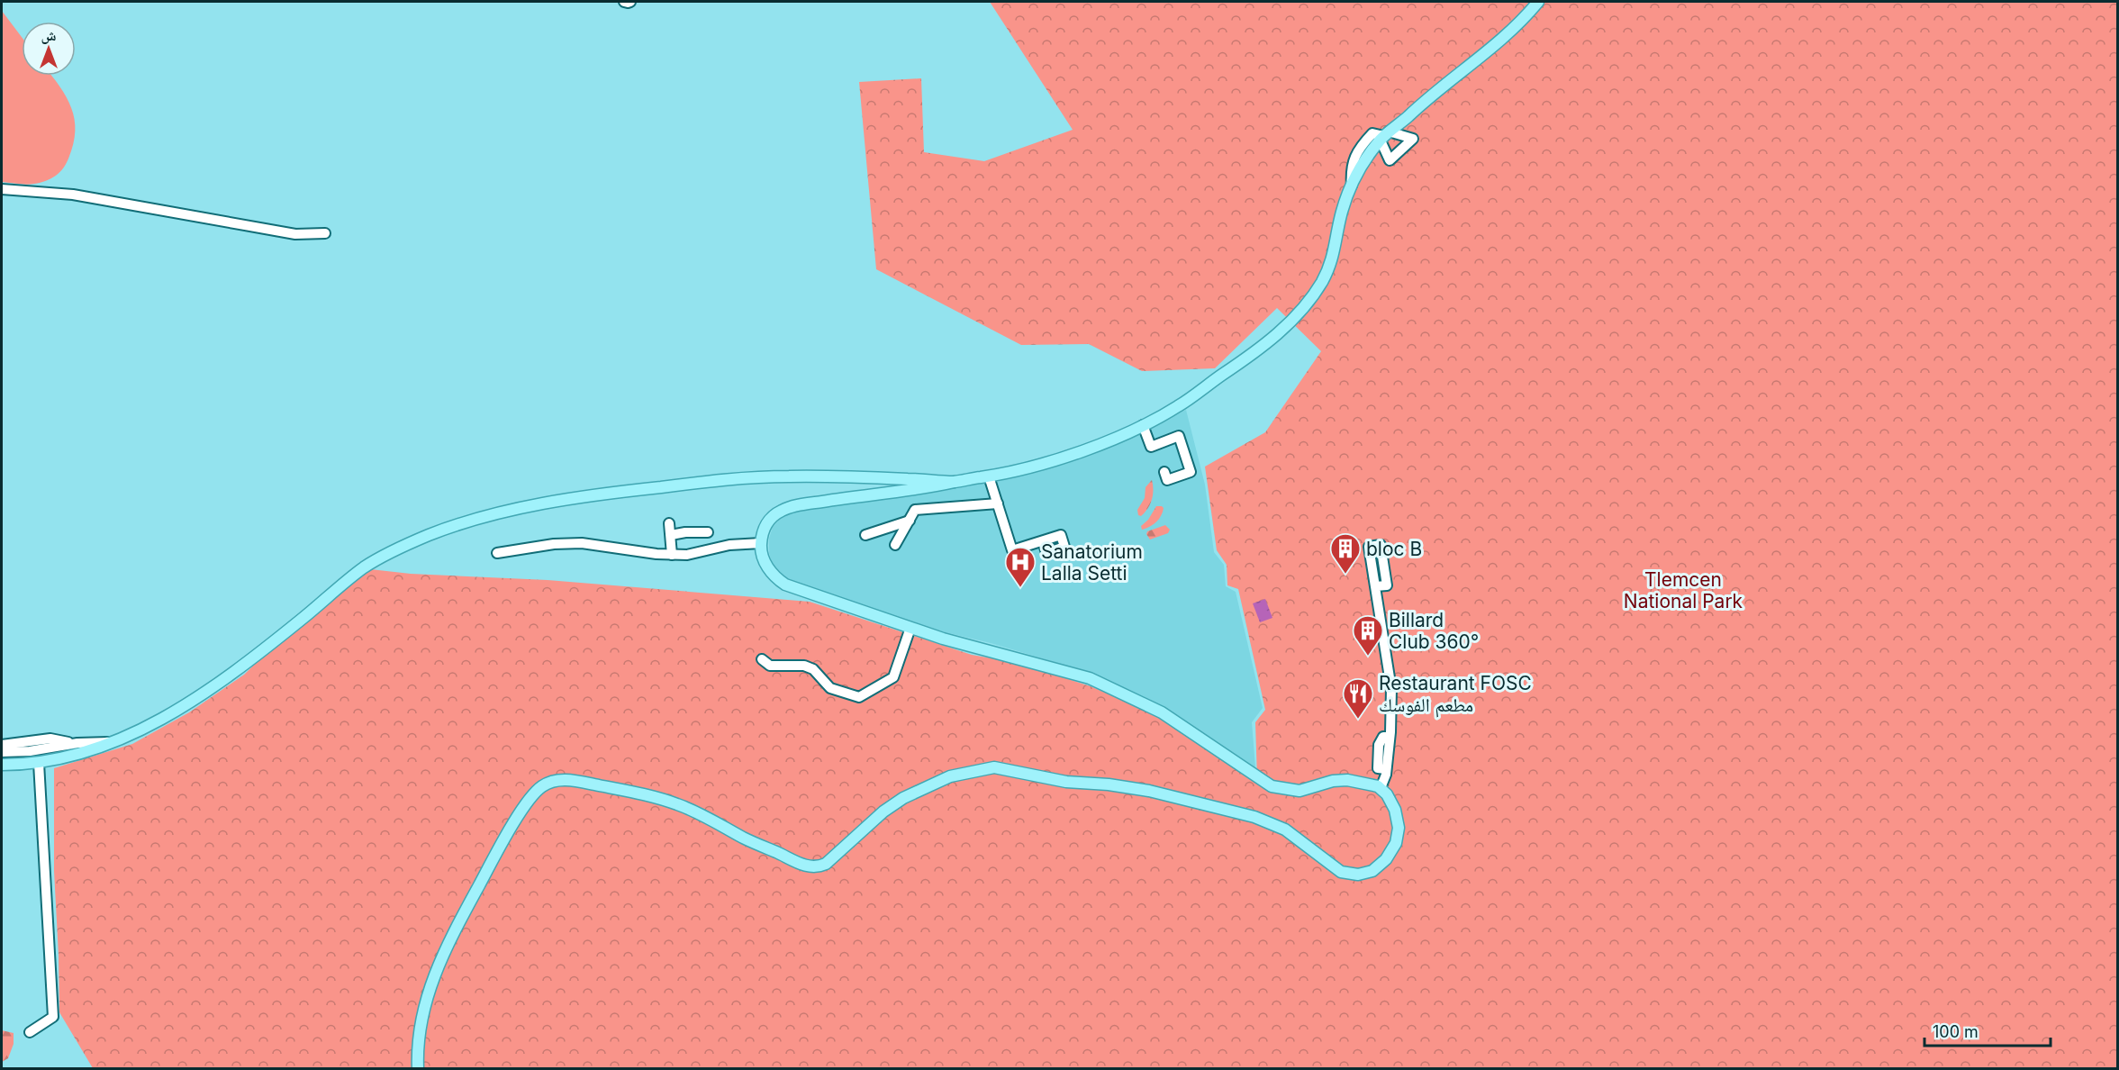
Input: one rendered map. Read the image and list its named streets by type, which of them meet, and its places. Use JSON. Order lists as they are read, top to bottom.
{
  "parks": ["Tlemcen National Park"],
  "places": {
    "building": ["bloc B", "Billard Club 360°"],
    "hospital": ["Sanatorium Lalla Setti"],
    "restaurant": ["Restaurant FOSC مطعم الفوسك"]
  },
  "scale_bar": "100 m",
  "north": "top"
}
